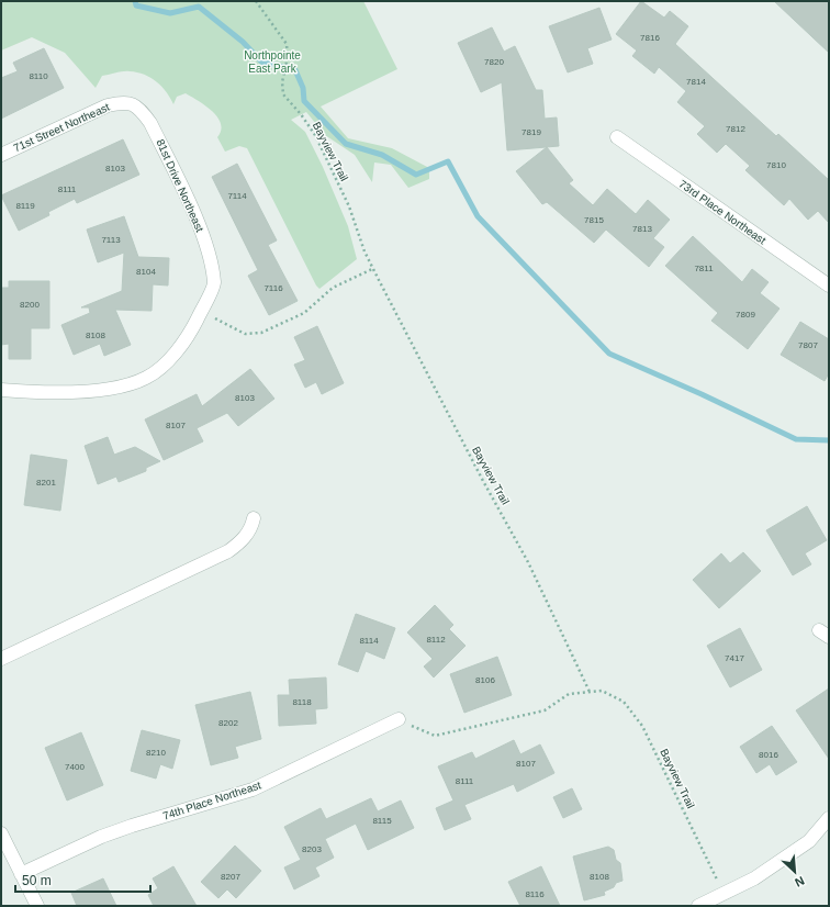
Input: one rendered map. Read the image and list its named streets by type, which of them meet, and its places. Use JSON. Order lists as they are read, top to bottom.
{
  "streets": {
    "street": [
      "71st Street Northeast",
      "81st Drive Northeast",
      "73rd Place Northeast",
      "74th Place Northeast"
    ],
    "path": ["Bayview Trail"]
  },
  "crossings": [
    ["71st Street Northeast", "81st Drive Northeast"],
    ["Bayview Trail", "74th Place Northeast"]
  ],
  "parks": ["Northpointe East Park"],
  "house_numbers": [
    "7816",
    "7820",
    "8110",
    "7814",
    "7812",
    "7819",
    "7810",
    "8103",
    "8111",
    "7114",
    "8119",
    "7815",
    "7813",
    "7113",
    "7811",
    "8104",
    "7116",
    "8200",
    "7809",
    "8108",
    "7807",
    "8103",
    "8107",
    "8201",
    "8112",
    "8114",
    "7417",
    "8106",
    "8118",
    "8202",
    "8210",
    "8016",
    "8107",
    "7400",
    "8111",
    "8115",
    "8203",
    "8207",
    "8108",
    "8116"
  ],
  "scale_bar": "50 m",
  "north": "bottom right"
}
